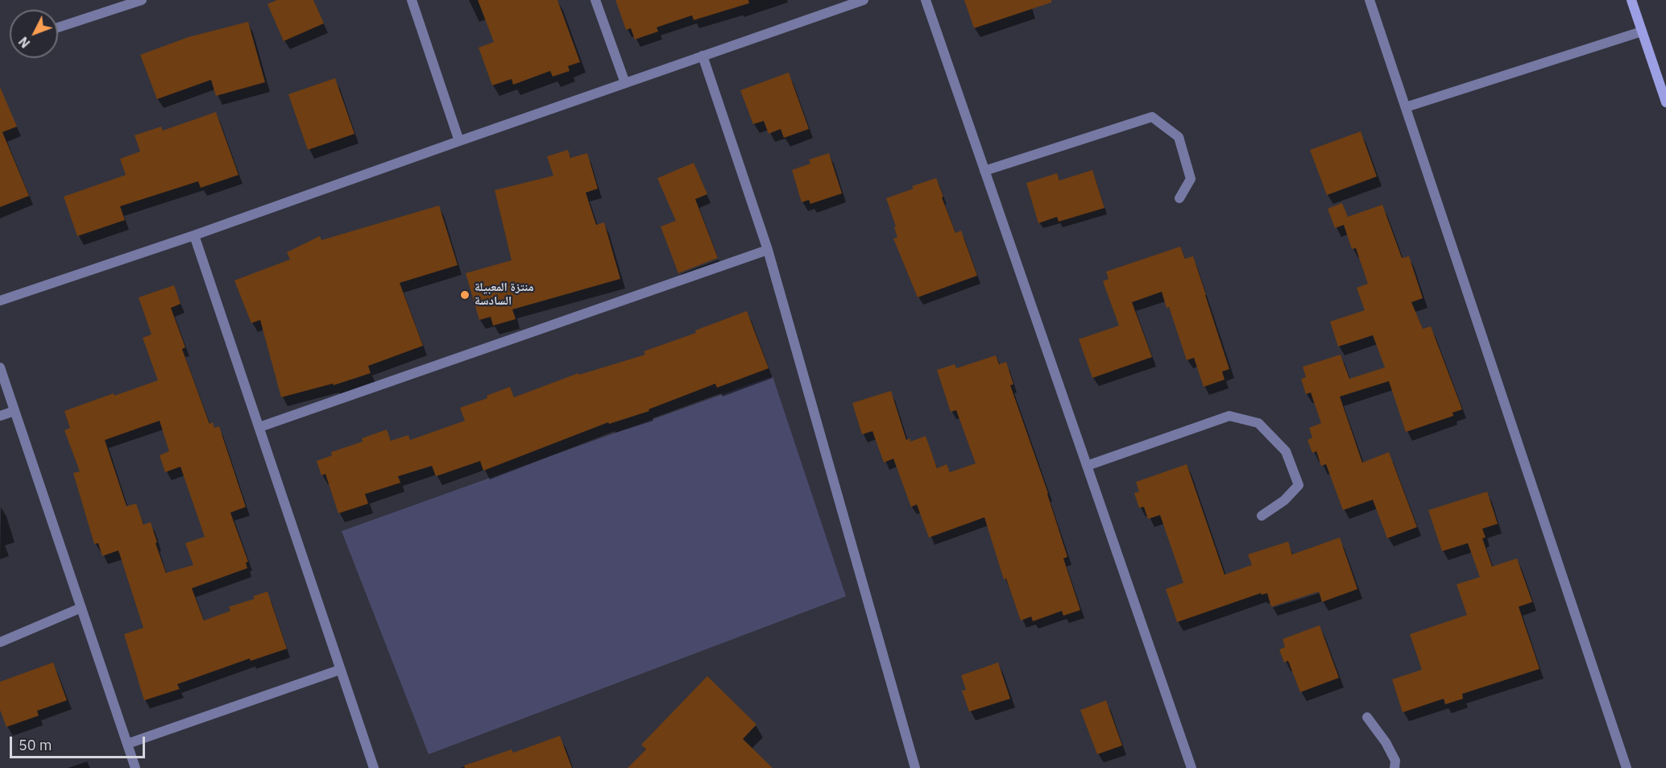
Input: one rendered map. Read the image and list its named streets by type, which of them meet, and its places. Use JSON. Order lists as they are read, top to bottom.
{
  "places": ["منتزة المعبيلة السادسة"],
  "scale_bar": "50 m",
  "north": "bottom left"
}
